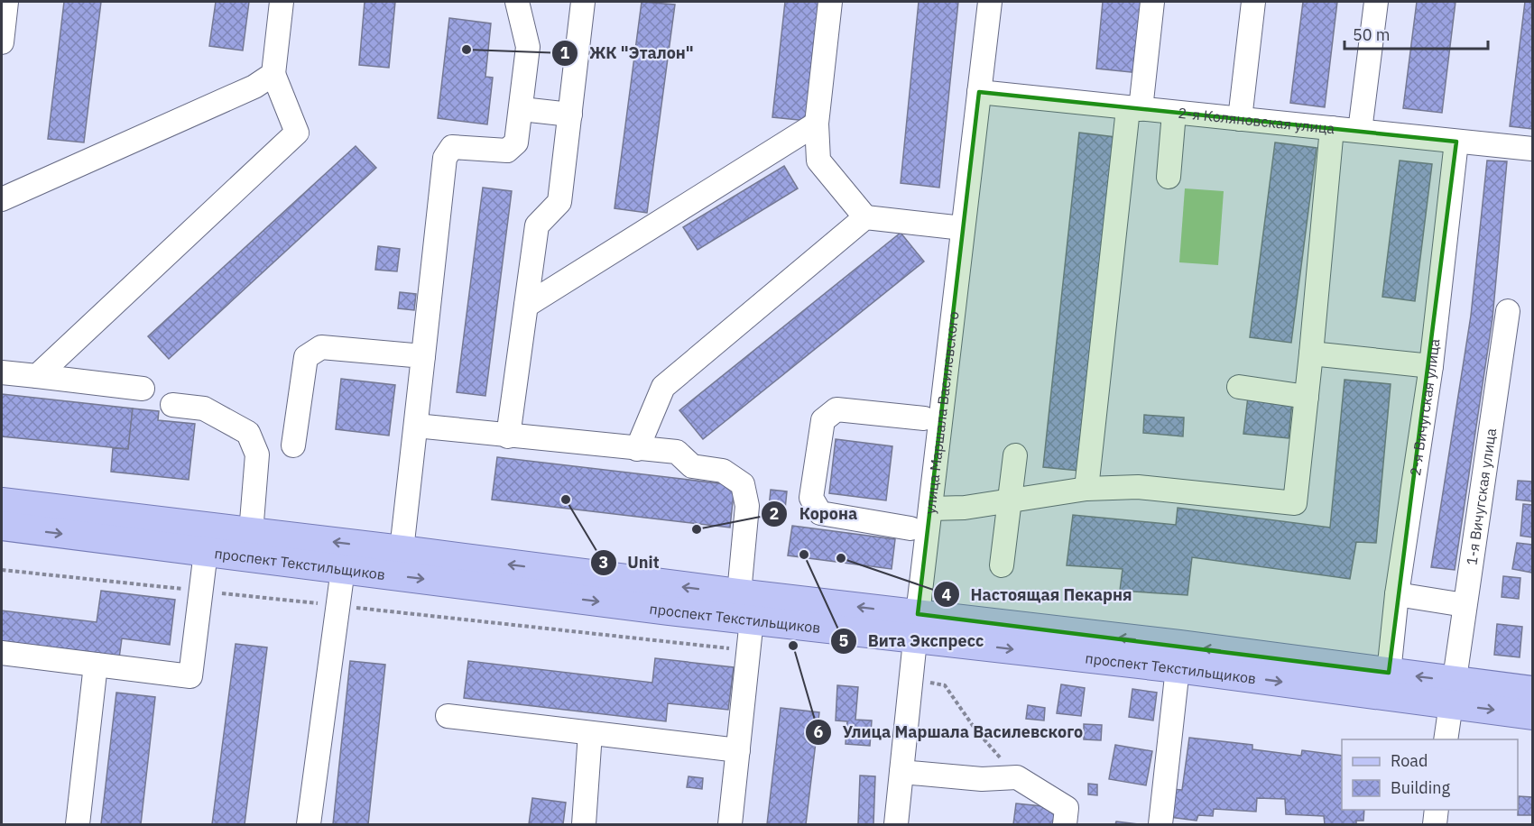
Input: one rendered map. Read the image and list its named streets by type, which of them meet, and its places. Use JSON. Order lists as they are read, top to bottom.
{
  "streets": {
    "main road": ["проспект Текстильщиков"],
    "street": [
      "2-я Коляновская улица",
      "2-я Вичугская улица",
      "улица Маршала Василевского",
      "1-я Вичугская улица"
    ]
  },
  "crossings": [
    ["2-я Коляновская улица", "2-я Вичугская улица"],
    ["2-я Коляновская улица", "улица Маршала Василевского"],
    ["2-я Вичугская улица", "проспект Текстильщиков"],
    ["улица Маршала Василевского", "проспект Текстильщиков"],
    ["1-я Вичугская улица", "проспект Текстильщиков"]
  ],
  "places": [
    "ЖК \"Эталон\"",
    "Unit",
    "Корона",
    "Вита Экспресс",
    "Настоящая Пекарня",
    "Улица Маршала Василевского"
  ],
  "legend": ["Road", "Building"],
  "scale_bar": "50 m"
}
